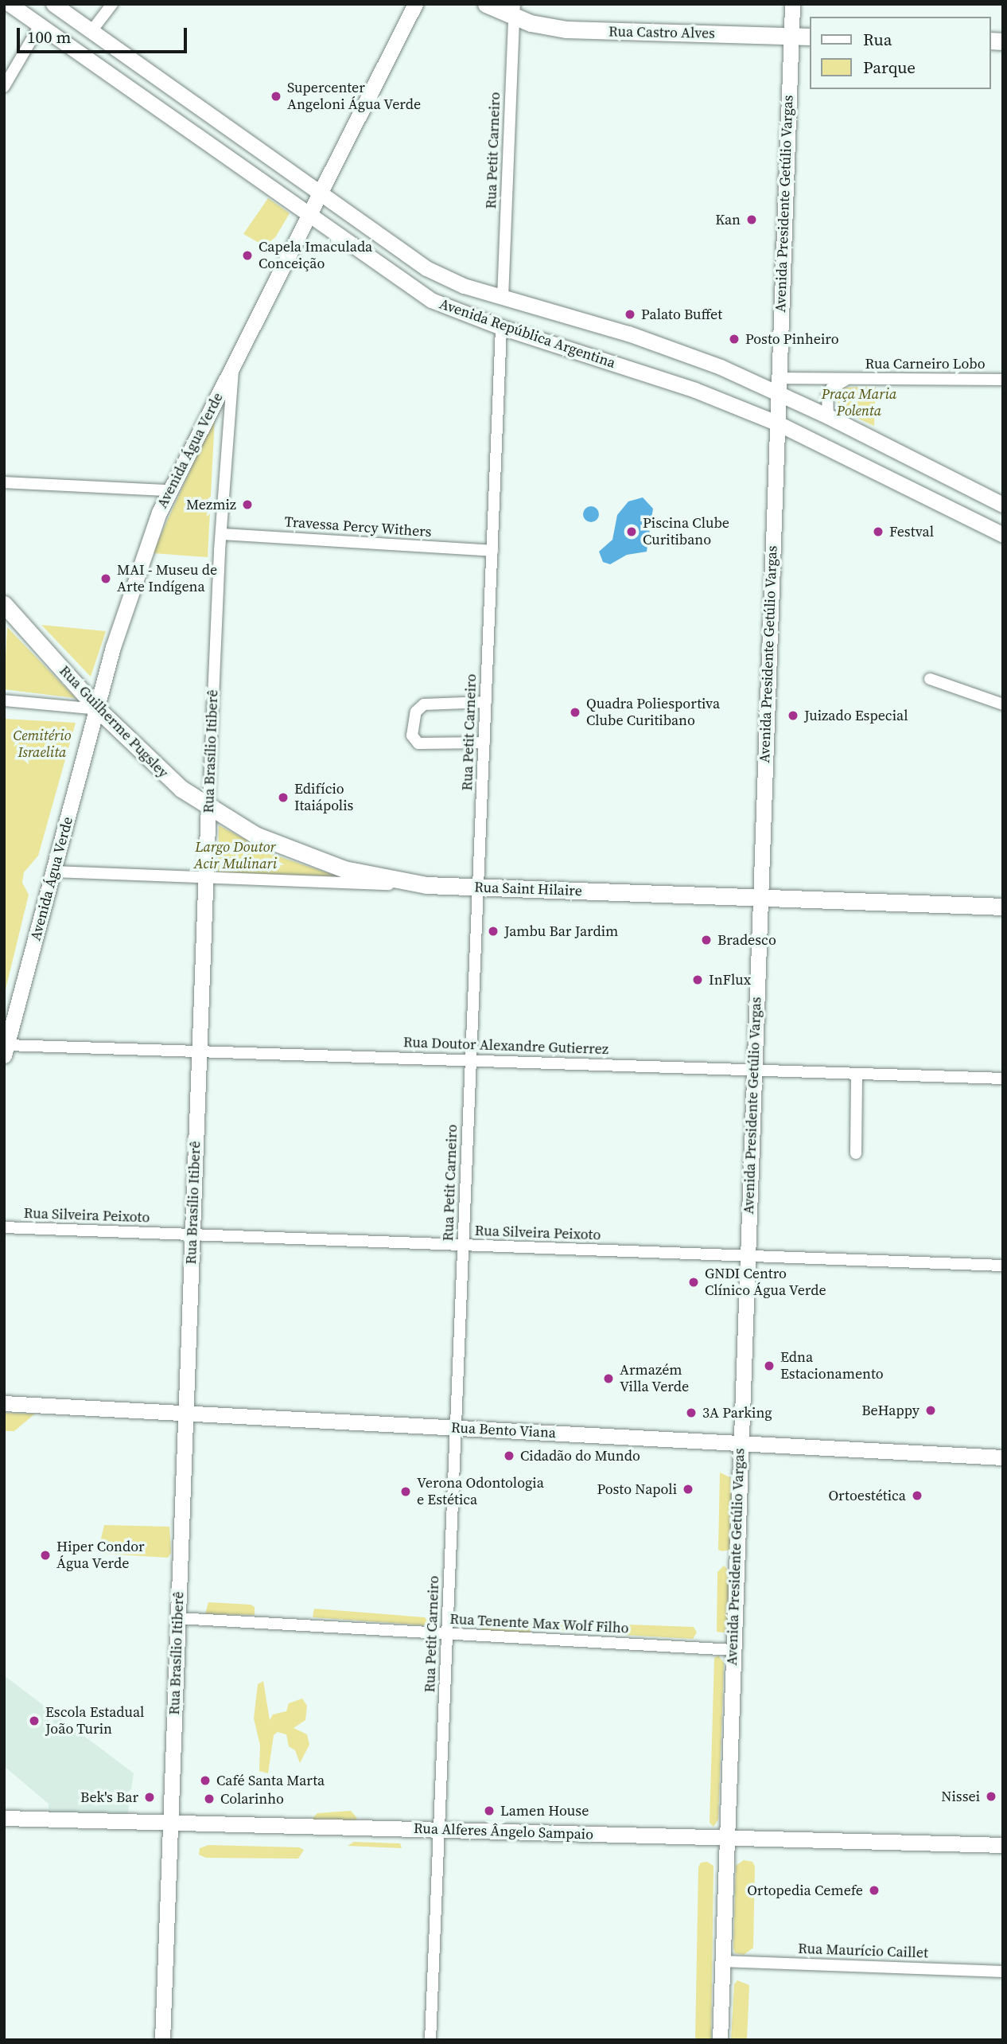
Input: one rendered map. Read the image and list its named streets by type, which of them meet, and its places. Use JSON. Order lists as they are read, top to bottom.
{
  "streets": {
    "main road": [
      "Rua Castro Alves",
      "Avenida Presidente Getúlio Vargas",
      "Avenida República Argentina",
      "Avenida Água Verde",
      "Rua Guilherme Pugsley",
      "Rua Brasílio Itiberê",
      "Rua Saint Hilaire",
      "Rua Bento Viana",
      "Rua Alferes Ângelo Sampaio"
    ],
    "street": [
      "Rua Petit Carneiro",
      "Rua Carneiro Lobo",
      "Travessa Percy Withers",
      "Rua Doutor Alexandre Gutierrez",
      "Rua Silveira Peixoto",
      "Rua Tenente Max Wolf Filho",
      "Rua Maurício Caillet"
    ]
  },
  "crossings": [
    ["Rua Castro Alves", "Rua Petit Carneiro"],
    ["Rua Castro Alves", "Avenida Presidente Getúlio Vargas"],
    ["Rua Petit Carneiro", "Avenida República Argentina"],
    ["Rua Petit Carneiro", "Travessa Percy Withers"],
    ["Rua Petit Carneiro", "Rua Saint Hilaire"],
    ["Rua Petit Carneiro", "Rua Doutor Alexandre Gutierrez"],
    ["Rua Petit Carneiro", "Rua Silveira Peixoto"],
    ["Rua Petit Carneiro", "Rua Bento Viana"],
    ["Rua Petit Carneiro", "Rua Tenente Max Wolf Filho"],
    ["Rua Petit Carneiro", "Rua Alferes Ângelo Sampaio"],
    ["Avenida Presidente Getúlio Vargas", "Avenida República Argentina"],
    ["Avenida Presidente Getúlio Vargas", "Rua Carneiro Lobo"],
    ["Avenida Presidente Getúlio Vargas", "Rua Saint Hilaire"],
    ["Avenida Presidente Getúlio Vargas", "Rua Doutor Alexandre Gutierrez"],
    ["Avenida Presidente Getúlio Vargas", "Rua Silveira Peixoto"],
    ["Avenida Presidente Getúlio Vargas", "Rua Bento Viana"],
    ["Avenida Presidente Getúlio Vargas", "Rua Tenente Max Wolf Filho"],
    ["Avenida Presidente Getúlio Vargas", "Rua Alferes Ângelo Sampaio"],
    ["Avenida Presidente Getúlio Vargas", "Rua Maurício Caillet"],
    ["Avenida República Argentina", "Rua Carneiro Lobo"],
    ["Avenida República Argentina", "Avenida Água Verde"],
    ["Avenida Água Verde", "Rua Guilherme Pugsley"],
    ["Avenida Água Verde", "Rua Brasílio Itiberê"],
    ["Avenida Água Verde", "Rua Saint Hilaire"],
    ["Avenida Água Verde", "Rua Doutor Alexandre Gutierrez"],
    ["Travessa Percy Withers", "Rua Brasílio Itiberê"],
    ["Rua Guilherme Pugsley", "Rua Brasílio Itiberê"],
    ["Rua Guilherme Pugsley", "Rua Saint Hilaire"],
    ["Rua Brasílio Itiberê", "Rua Saint Hilaire"],
    ["Rua Brasílio Itiberê", "Rua Doutor Alexandre Gutierrez"],
    ["Rua Brasílio Itiberê", "Rua Silveira Peixoto"],
    ["Rua Brasílio Itiberê", "Rua Bento Viana"],
    ["Rua Brasílio Itiberê", "Rua Tenente Max Wolf Filho"],
    ["Rua Brasílio Itiberê", "Rua Alferes Ângelo Sampaio"]
  ],
  "parks": ["Praça Maria Polenta", "Cemitério Israelita", "Largo Doutor Acir Mulinari"],
  "places": [
    "Supercenter Angeloni Água Verde",
    "Kan",
    "Capela Imaculada Conceição",
    "Palato Buffet",
    "Posto Pinheiro",
    "Mezmiz",
    "Piscina Clube Curitibano",
    "Festval",
    "MAI - Museu de Arte Indígena",
    "Quadra Poliesportiva Clube Curitibano",
    "Juizado Especial",
    "Edifício Itaiápolis",
    "Jambu Bar Jardim",
    "Bradesco",
    "InFlux",
    "GNDI Centro Clínico Água Verde",
    "Edna Estacionamento",
    "Armazém Villa Verde",
    "BeHappy",
    "3A Parking",
    "Cidadão do Mundo",
    "Posto Napoli",
    "Verona Odontologia e Estética",
    "Ortoestética",
    "Hiper Condor Água Verde",
    "Escola Estadual João Turin",
    "Café Santa Marta",
    "Nissei",
    "Bek's Bar",
    "Colarinho",
    "Lamen House",
    "Ortopedia Cemefe"
  ],
  "legend": ["Rua", "Parque"],
  "scale_bar": "100 m"
}
